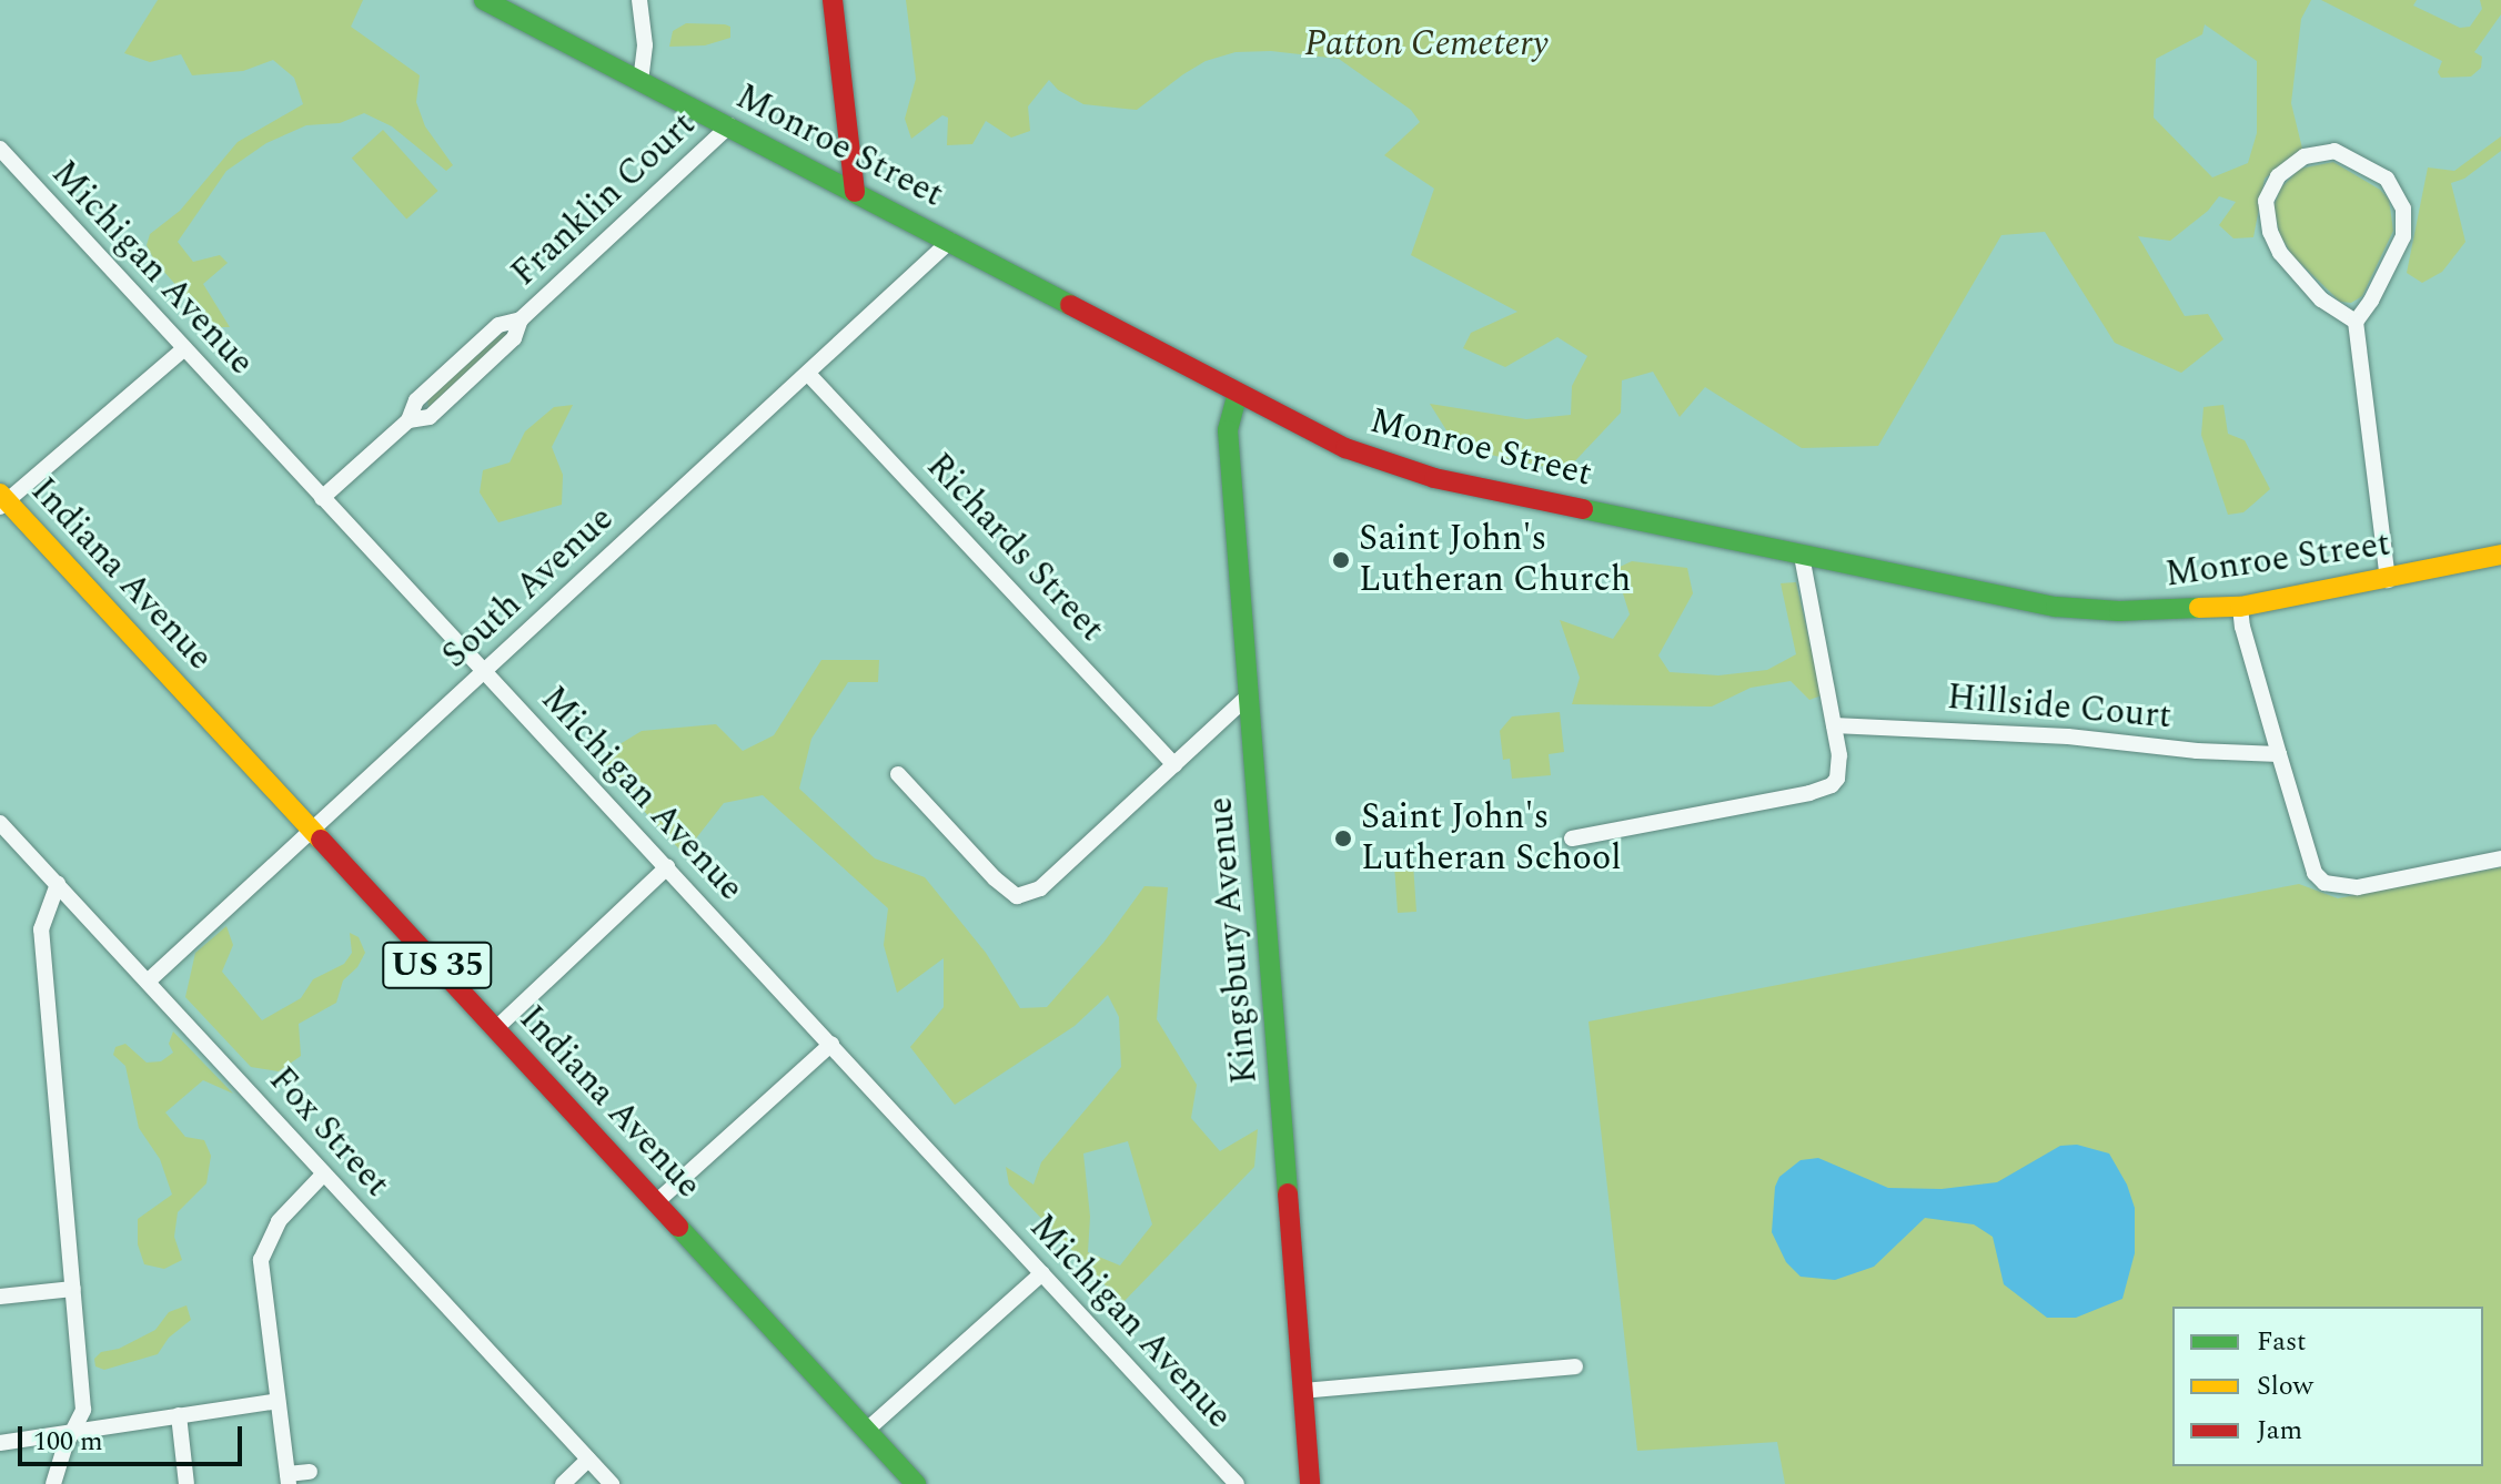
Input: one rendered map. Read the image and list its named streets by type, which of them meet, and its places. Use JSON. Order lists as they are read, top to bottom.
{
  "streets": {
    "main road": [
      "Monroe Street",
      "Indiana Avenue",
      "Kingsbury Avenue",
      "US 35"
    ],
    "street": [
      "Franklin Court",
      "Michigan Avenue",
      "Richards Street",
      "South Avenue",
      "Hillside Court",
      "Fox Street"
    ]
  },
  "crossings": [
    ["Monroe Street", "Franklin Court"],
    ["Monroe Street", "South Avenue"],
    ["Monroe Street", "Kingsbury Avenue"],
    ["Franklin Court", "Michigan Avenue"],
    ["Michigan Avenue", "South Avenue"],
    ["Richards Street", "South Avenue"],
    ["Indiana Avenue", "South Avenue"],
    ["South Avenue", "Fox Street"]
  ],
  "parks": ["Patton Cemetery"],
  "places": ["Saint John's Lutheran Church", "Saint John's Lutheran School"],
  "legend": ["Fast", "Slow", "Jam"],
  "scale_bar": "100 m"
}
